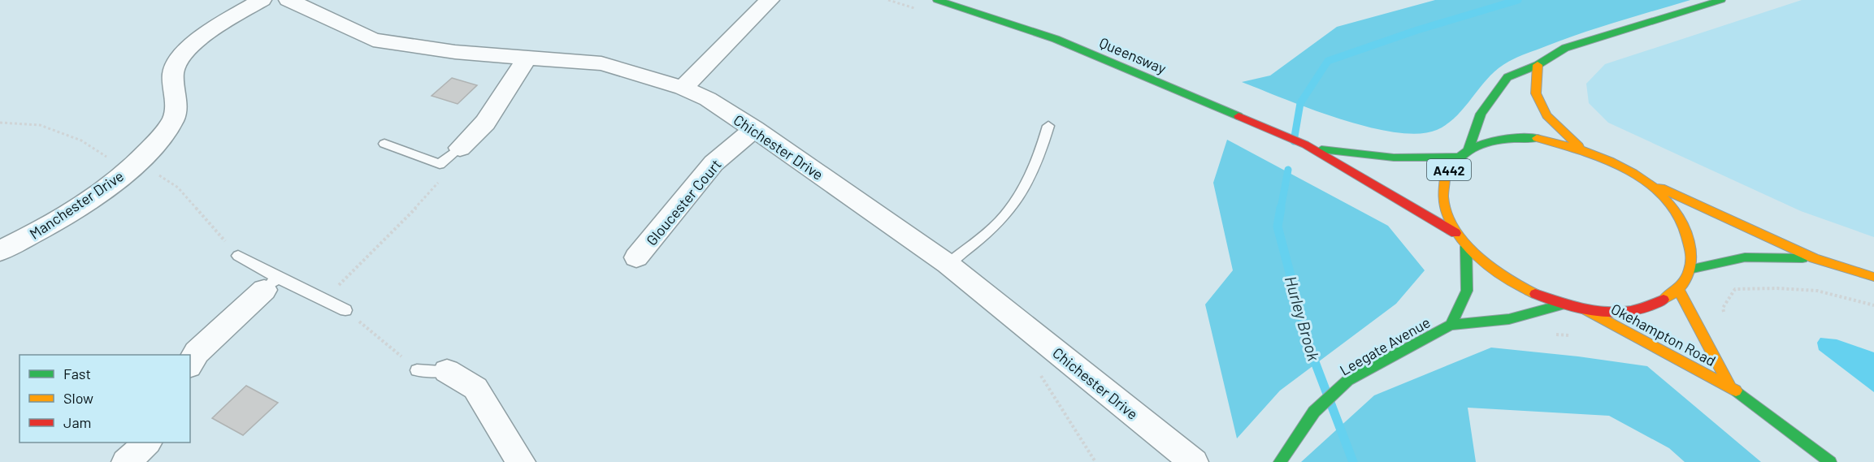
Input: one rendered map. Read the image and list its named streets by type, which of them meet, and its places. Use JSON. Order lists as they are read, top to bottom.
{
  "streets": {
    "main road": [
      "Queensway",
      "A442",
      "Okehampton Road",
      "Leegate Avenue"
    ],
    "street": ["Chichester Drive", "Gloucester Court", "Manchester Drive"]
  },
  "crossings": [
    ["Queensway", "A442"],
    ["Chichester Drive", "Gloucester Court"],
    ["A442", "Okehampton Road"],
    ["A442", "Leegate Avenue"]
  ],
  "water": ["Hurley Brook"],
  "legend": ["Fast", "Slow", "Jam"]
}
